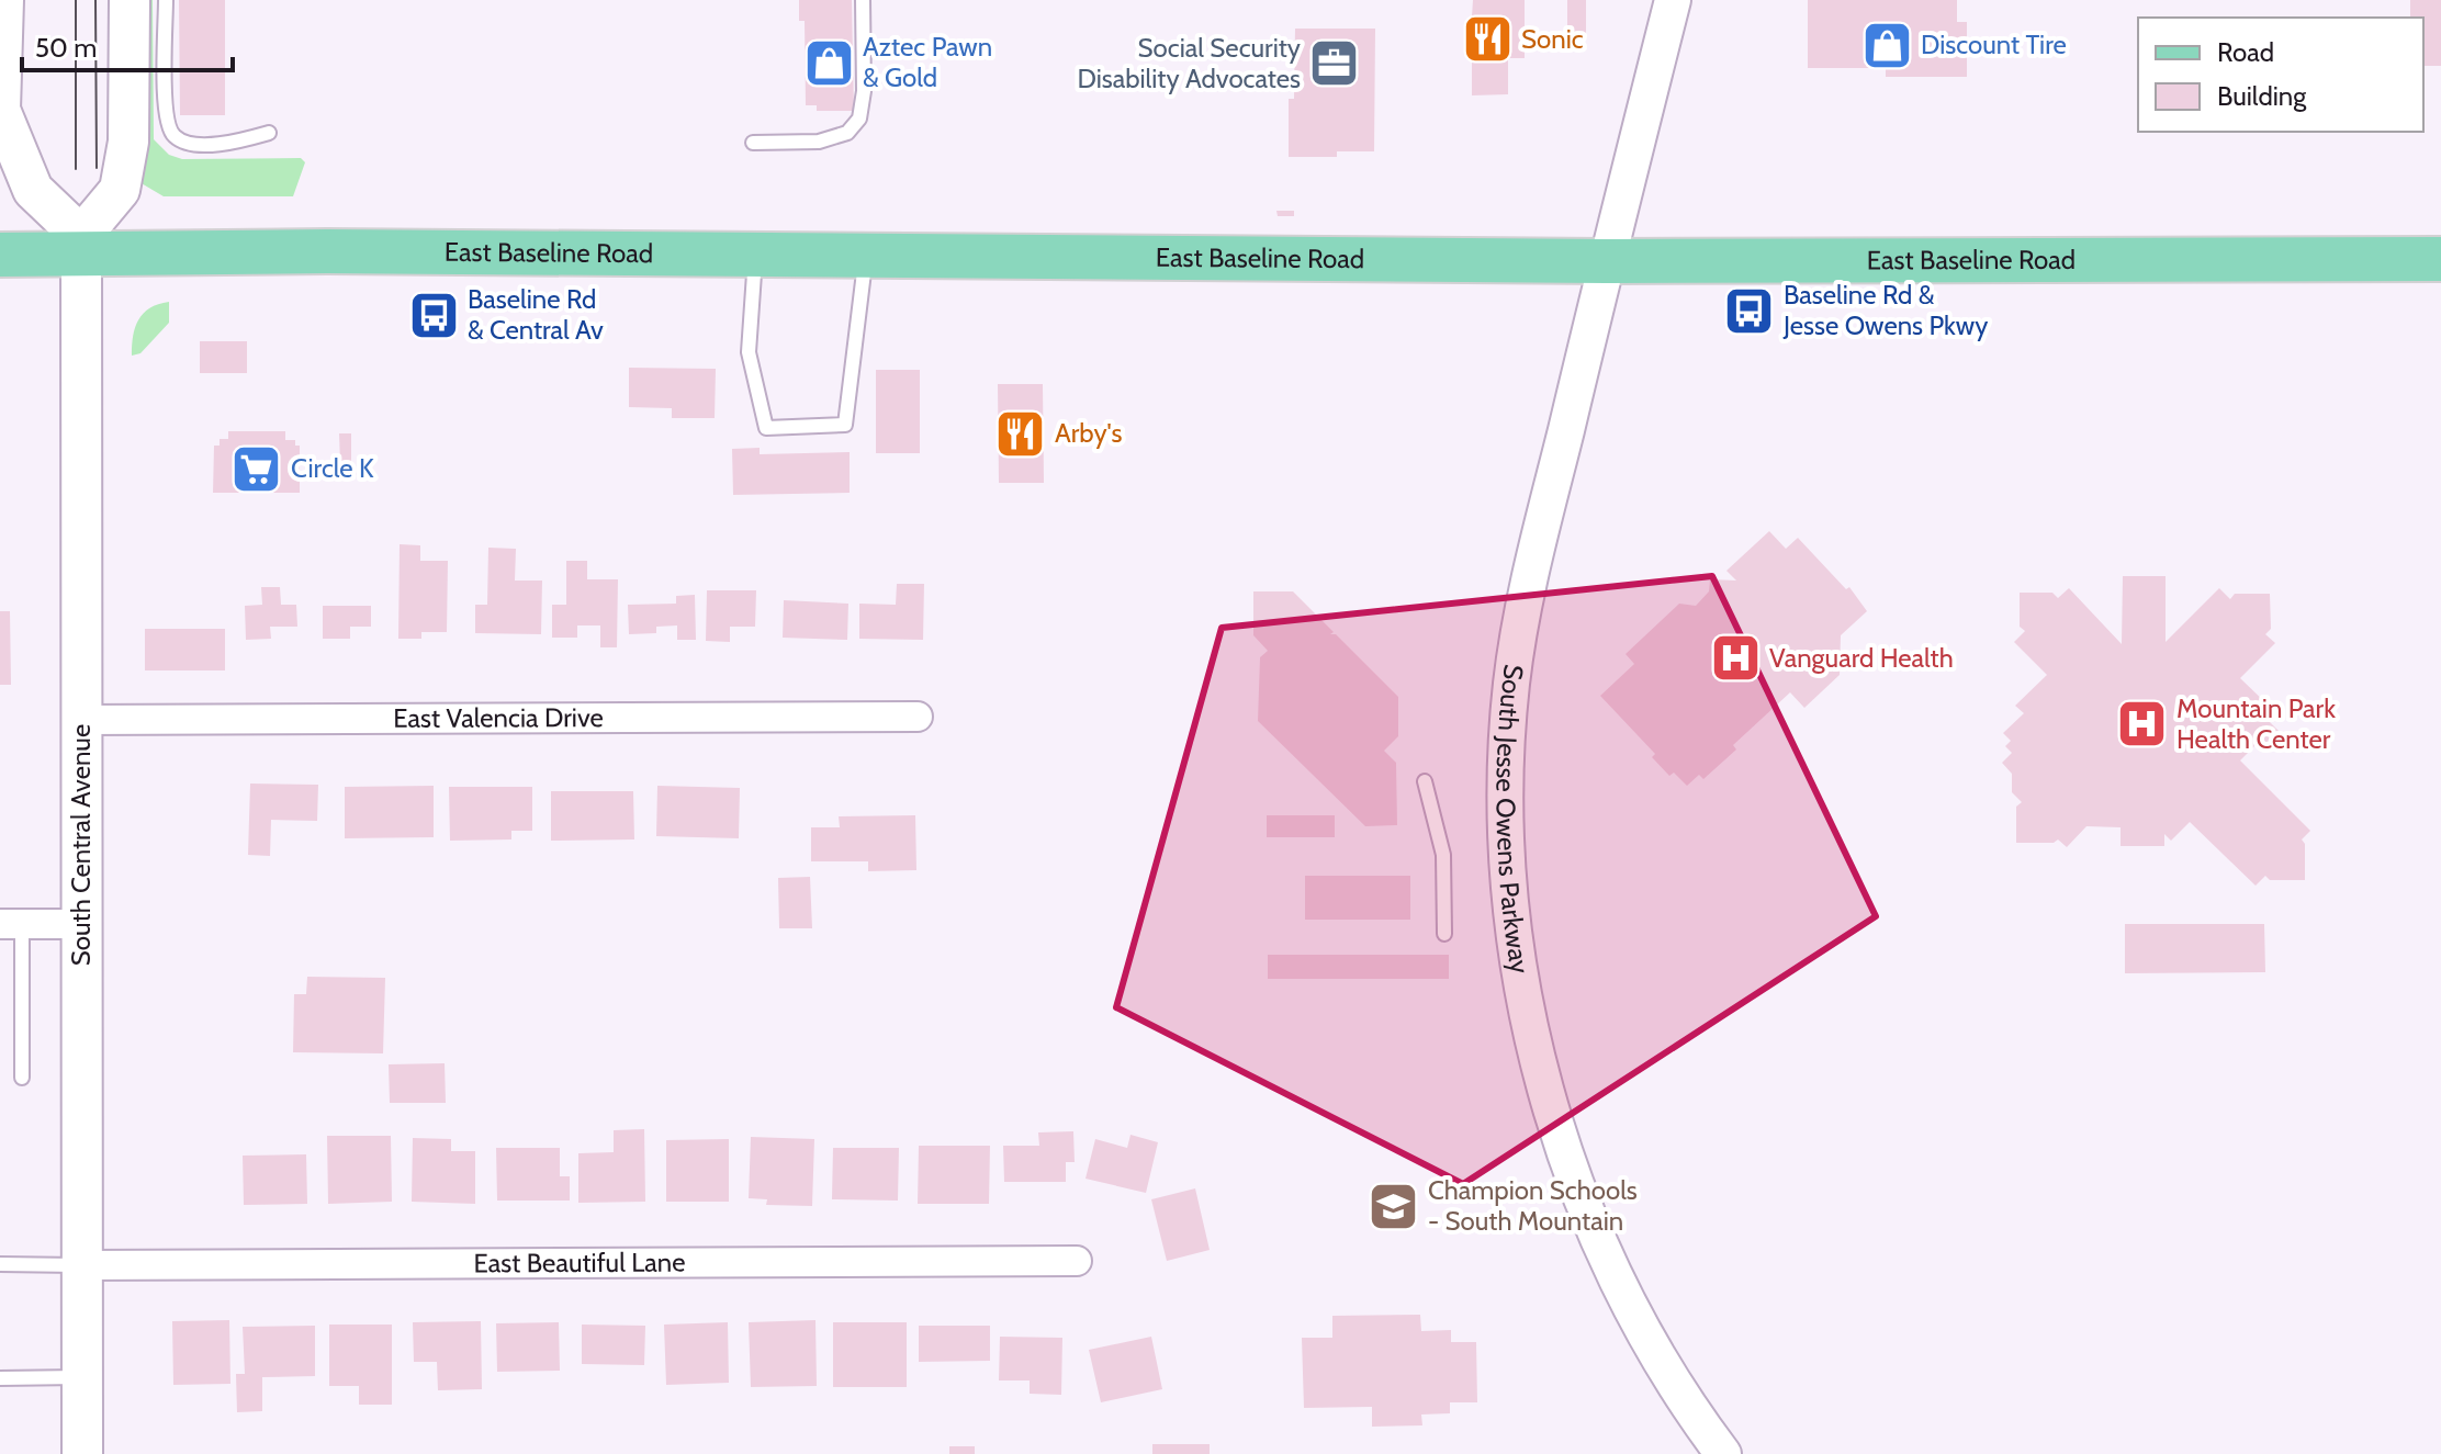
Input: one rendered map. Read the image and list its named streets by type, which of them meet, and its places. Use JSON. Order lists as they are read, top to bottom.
{
  "streets": {
    "main road": ["East Baseline Road", "South Central Avenue"],
    "street": ["East Valencia Drive", "South Jesse Owens Parkway", "East Beautiful Lane"]
  },
  "crossings": [
    ["East Baseline Road", "South Jesse Owens Parkway"],
    ["East Baseline Road", "South Central Avenue"],
    ["East Valencia Drive", "South Central Avenue"],
    ["South Central Avenue", "East Beautiful Lane"]
  ],
  "places": {
    "restaurant": ["Sonic", "Arby's"],
    "shop": ["Discount Tire", "Aztec Pawn & Gold"],
    "office": ["Social Security Disability Advocates"],
    "bus stop": ["Baseline Rd & Jesse Owens Pkwy", "Baseline Rd & Central Av"],
    "supermarket": ["Circle K"],
    "hospital": ["Vanguard Health", "Mountain Park Health Center"],
    "school or university": ["Champion Schools - South Mountain"]
  },
  "legend": ["Road", "Building"],
  "scale_bar": "50 m"
}
